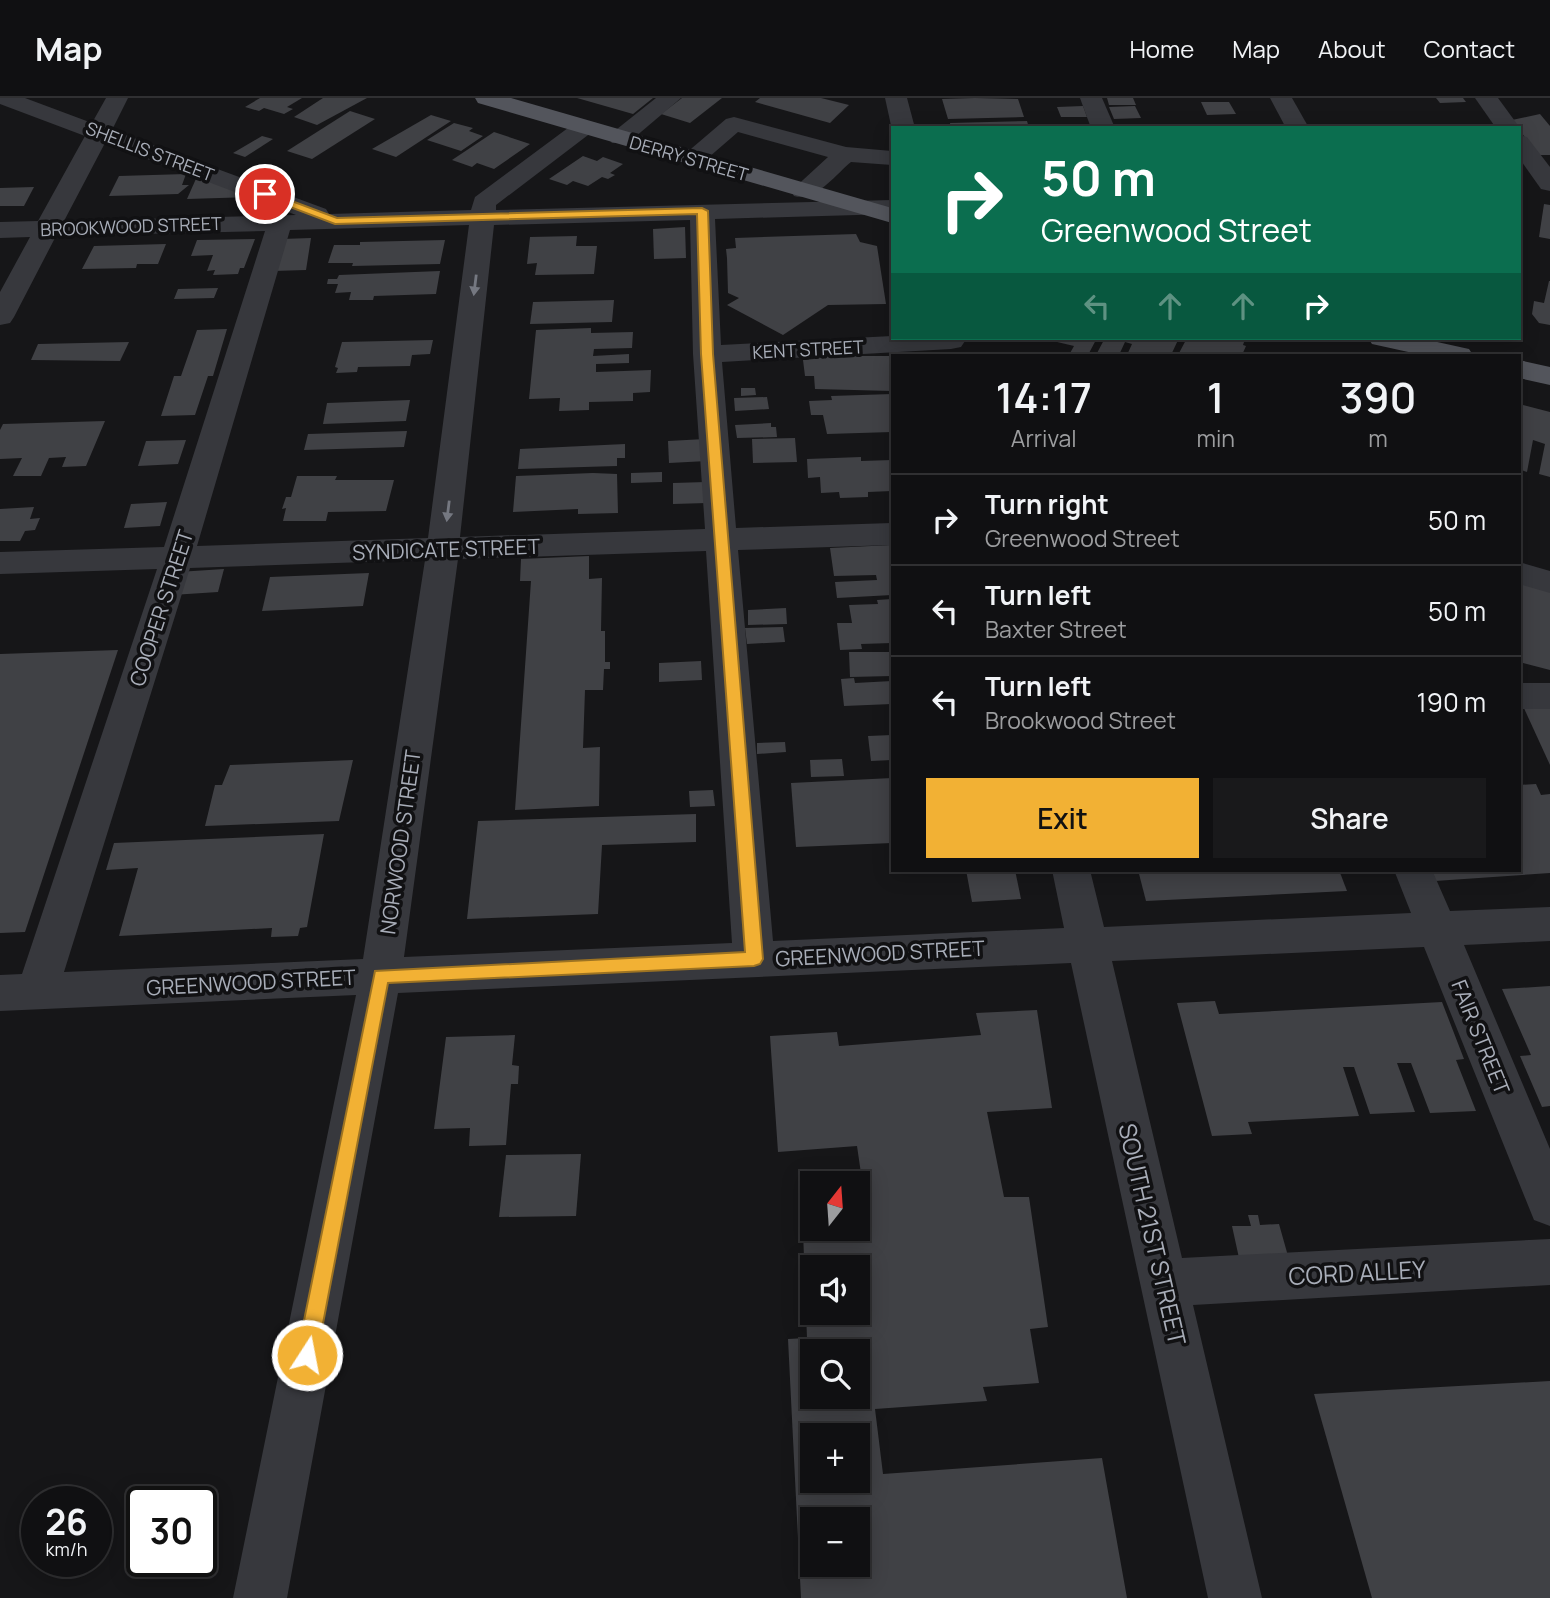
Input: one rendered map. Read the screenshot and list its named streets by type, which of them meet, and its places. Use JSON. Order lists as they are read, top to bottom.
{
  "streets": {
    "main road": ["DERRY STREET"],
    "street": [
      "SHELLIS STREET",
      "BROOKWOOD STREET",
      "KENT STREET",
      "SYNDICATE STREET",
      "COOPER STREET",
      "NORWOOD STREET",
      "GREENWOOD STREET",
      "FAIR STREET",
      "SOUTH 21ST STREET",
      "CORD ALLEY"
    ]
  },
  "crossings": [
    ["SHELLIS STREET", "BROOKWOOD STREET"],
    ["DERRY STREET", "BROOKWOOD STREET"],
    ["DERRY STREET", "NORWOOD STREET"],
    ["BROOKWOOD STREET", "COOPER STREET"],
    ["BROOKWOOD STREET", "NORWOOD STREET"],
    ["SYNDICATE STREET", "COOPER STREET"],
    ["SYNDICATE STREET", "NORWOOD STREET"],
    ["COOPER STREET", "GREENWOOD STREET"],
    ["NORWOOD STREET", "GREENWOOD STREET"],
    ["GREENWOOD STREET", "FAIR STREET"],
    ["GREENWOOD STREET", "SOUTH 21ST STREET"],
    ["SOUTH 21ST STREET", "CORD ALLEY"]
  ],
  "north": "top",
  "page": {
    "header": "Map",
    "nav": [
      "Home",
      "Map",
      "About",
      "Contact"
    ],
    "turn": ["50 m", "Greenwood Street"],
    "eta": [
      "14:17",
      "Arrival",
      "1",
      "min",
      "390",
      "m"
    ],
    "list": [
      {
        "name": "Turn right",
        "note": "Greenwood Street",
        "value": "50 m"
      },
      {
        "name": "Turn left",
        "note": "Baxter Street",
        "value": "50 m"
      },
      {
        "name": "Turn left",
        "note": "Brookwood Street",
        "value": "190 m"
      }
    ],
    "buttons": ["Exit", "Share"],
    "map_buttons": ["+", "−"],
    "speed": "26 km/h",
    "limit": "30"
  }
}
